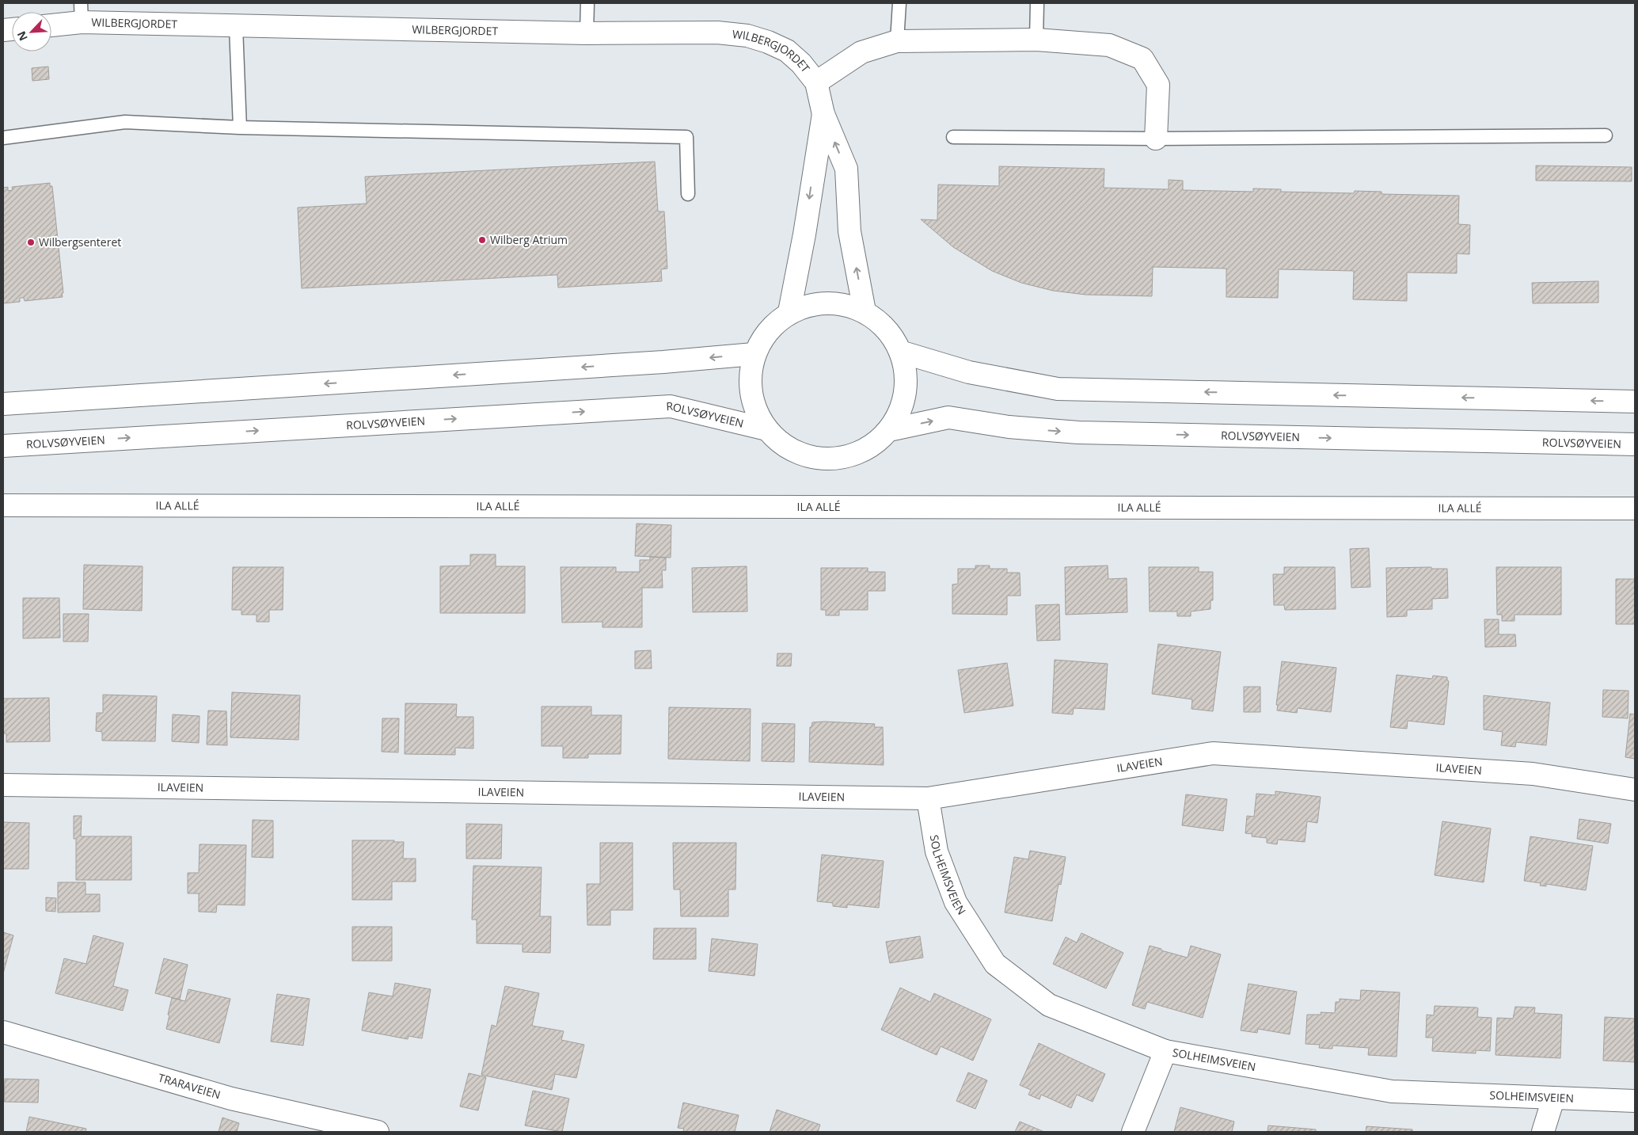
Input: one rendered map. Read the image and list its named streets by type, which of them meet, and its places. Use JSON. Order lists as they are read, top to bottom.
{
  "streets": {
    "street": [
      "WILBERGJORDET",
      "ROLVSØYVEIEN",
      "ILA ALLÉ",
      "ILAVEIEN",
      "SOLHEIMSVEIEN",
      "TRARAVEIEN"
    ]
  },
  "crossings": [
    ["ILAVEIEN", "SOLHEIMSVEIEN"]
  ],
  "places": ["Wilberg Atrium", "Wilbergsenteret"],
  "north": "bottom left"
}
